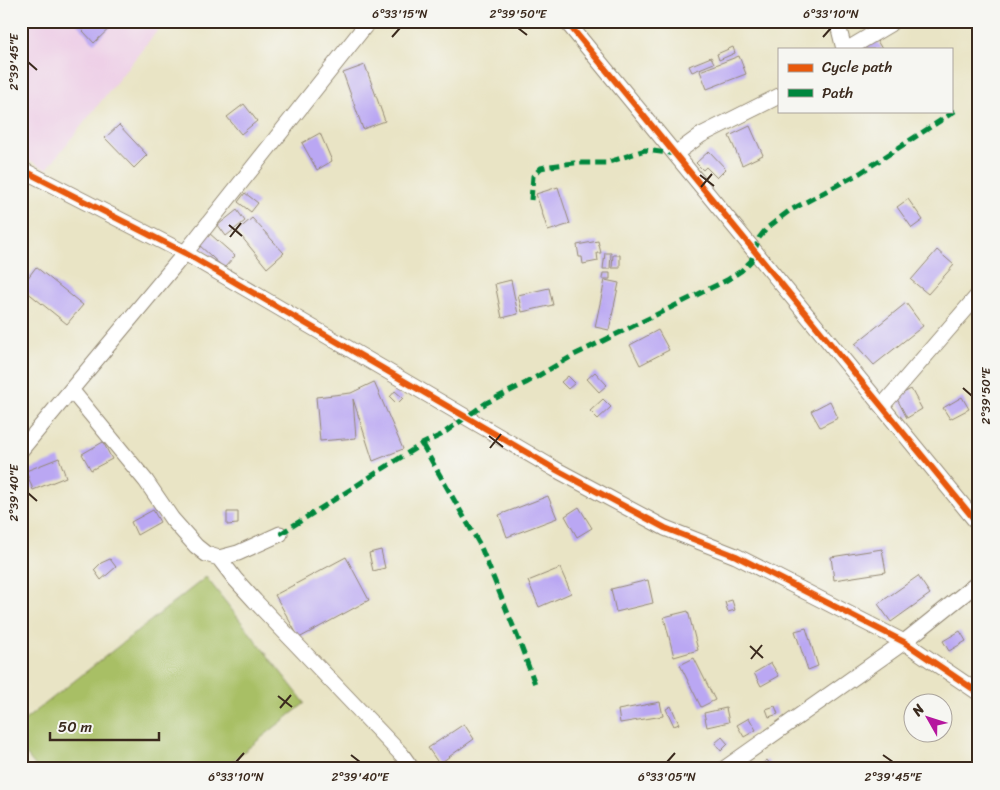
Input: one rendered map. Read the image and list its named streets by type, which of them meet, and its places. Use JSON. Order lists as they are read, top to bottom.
{
  "legend": ["Cycle path", "Path"],
  "scale_bar": "50 m",
  "north": "top left",
  "coordinates": [
    "6°33'15\"N",
    "2°39'50\"E",
    "6°33'10\"N",
    "2°39'45\"E",
    "2°39'40\"E",
    "6°33'05\"N"
  ]
}
